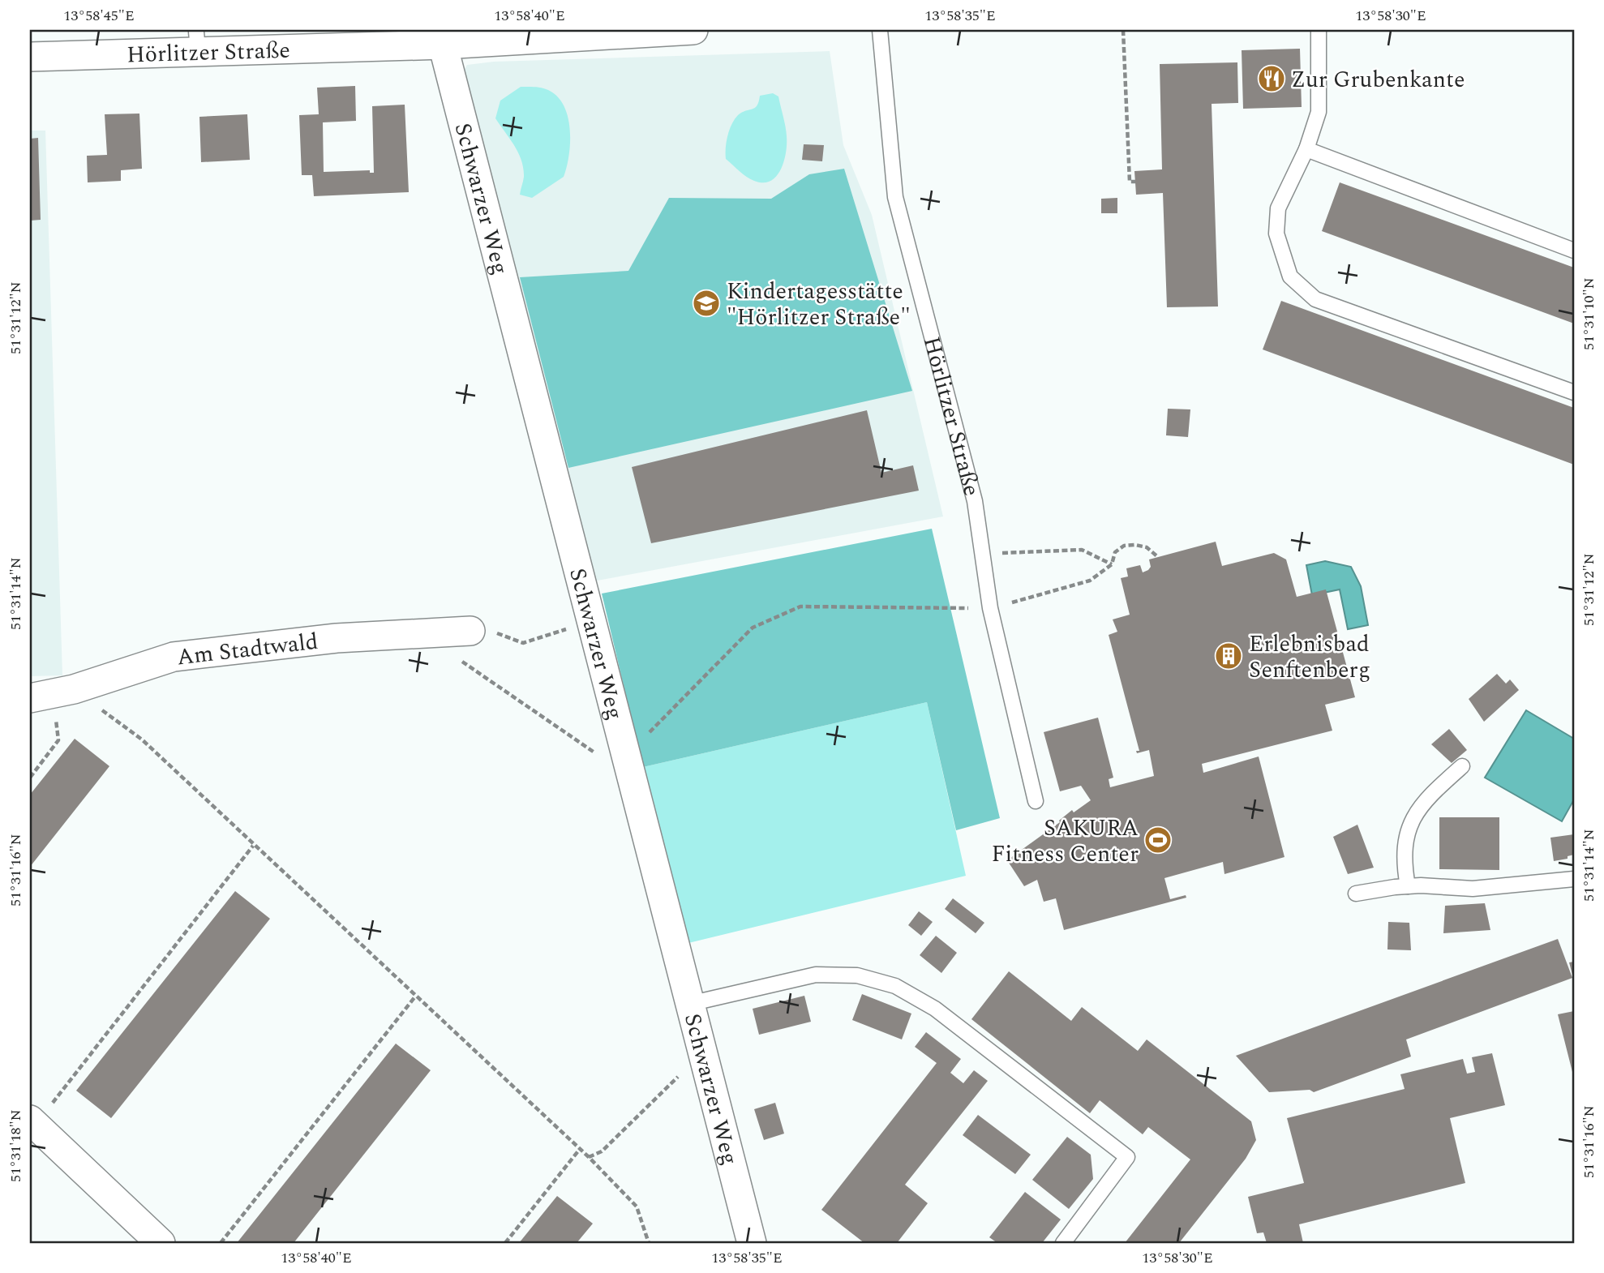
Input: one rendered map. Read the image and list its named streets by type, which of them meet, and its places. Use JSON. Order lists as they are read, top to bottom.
{
  "streets": {
    "street": ["Hörlitzer Straße", "Schwarzer Weg", "Am Stadtwald"]
  },
  "crossings": [
    ["Hörlitzer Straße", "Schwarzer Weg"]
  ],
  "places": {
    "restaurant": ["Zur Grubenkante"],
    "school or university": ["Kindertagesstätte \"Hörlitzer Straße\""],
    "building": ["Erlebnisbad Senftenberg"],
    "sports": ["SAKURA Fitness Center"]
  },
  "coordinates": [
    "13°58'45\"E",
    "13°58'40\"E",
    "13°58'35\"E",
    "13°58'30\"E",
    "51°31'10\"N",
    "51°31'12\"N",
    "51°31'14\"N",
    "51°31'16\"N",
    "51°31'18\"N"
  ]
}
